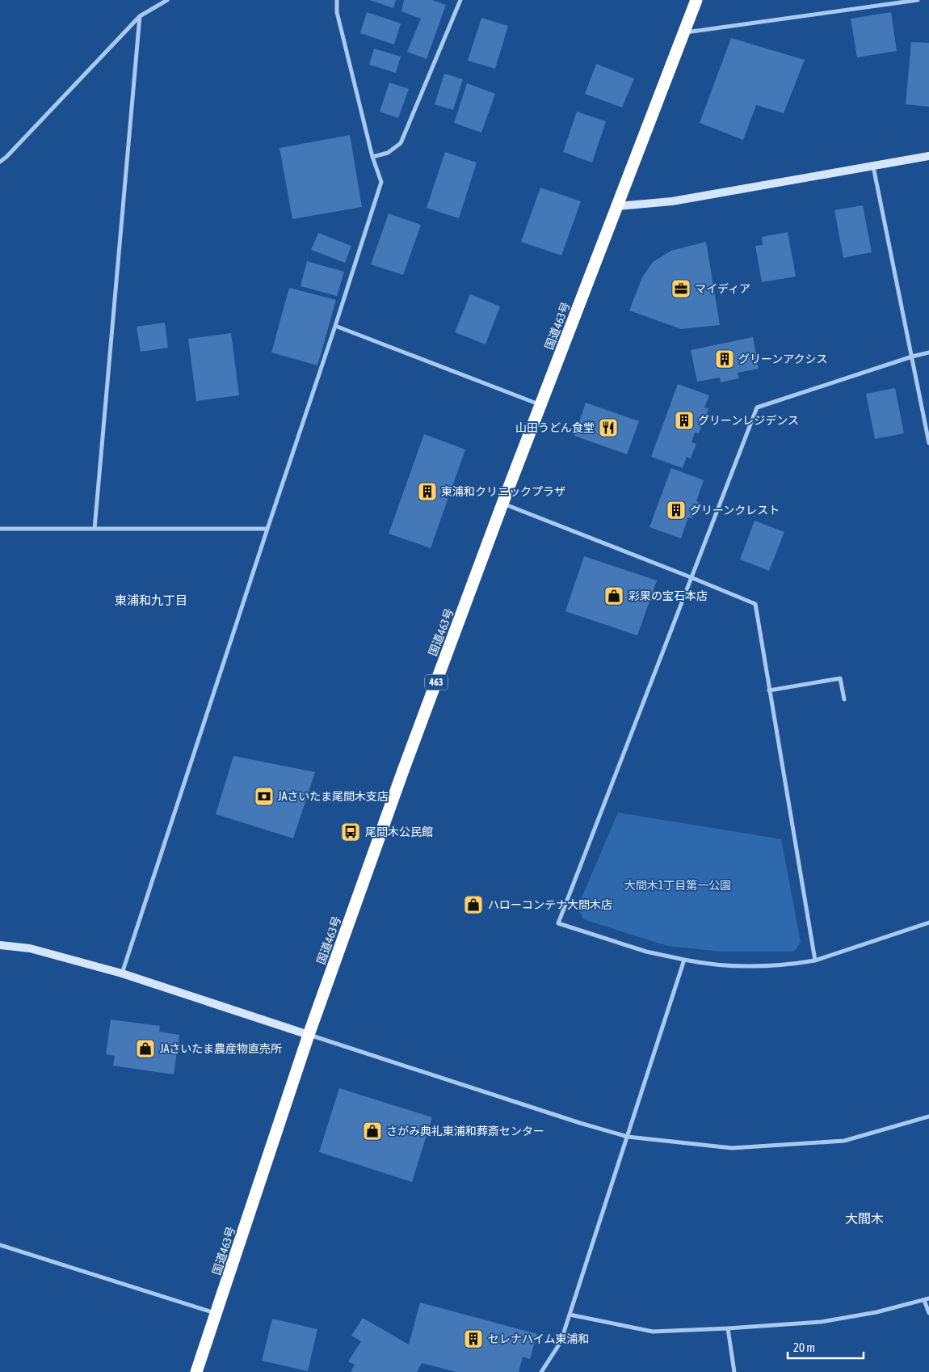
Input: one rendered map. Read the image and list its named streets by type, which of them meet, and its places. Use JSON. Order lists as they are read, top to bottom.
{
  "streets": {
    "highway": ["国道463号", "463"]
  },
  "districts": ["東浦和九丁目", "大間木"],
  "parks": ["大間木1丁目第一公園"],
  "places": {
    "office": ["マイディア"],
    "building": [
      "グリーンアクシス",
      "グリーンレジデンス",
      "東浦和クリニックプラザ",
      "グリーンクレスト",
      "セレナハイム東浦和"
    ],
    "restaurant": ["山田うどん食堂"],
    "shop": [
      "彩果の宝石本店",
      "ハローコンテナ大間木店",
      "JAさいたま農産物直売所",
      "さがみ典礼東浦和葬斎センター"
    ],
    "bank": ["JAさいたま尾間木支店"],
    "bus stop": ["尾間木公民館"]
  },
  "scale_bar": "20 m"
}
